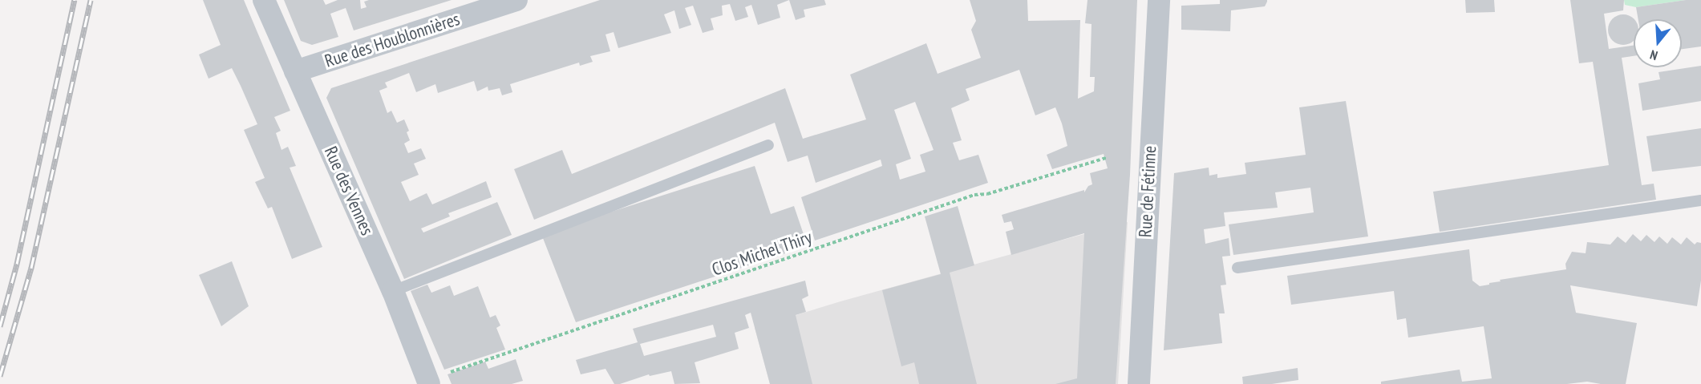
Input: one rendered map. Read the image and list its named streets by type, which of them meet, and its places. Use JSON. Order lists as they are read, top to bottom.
{
  "streets": {
    "street": ["Rue des Houblonnières", "Rue des Vennes", "Rue de Fétinne"],
    "path": ["Clos Michel Thiry"]
  },
  "crossings": [
    ["Rue des Houblonnières", "Rue des Vennes"],
    ["Rue des Vennes", "Clos Michel Thiry"]
  ],
  "north": "bottom"
}
